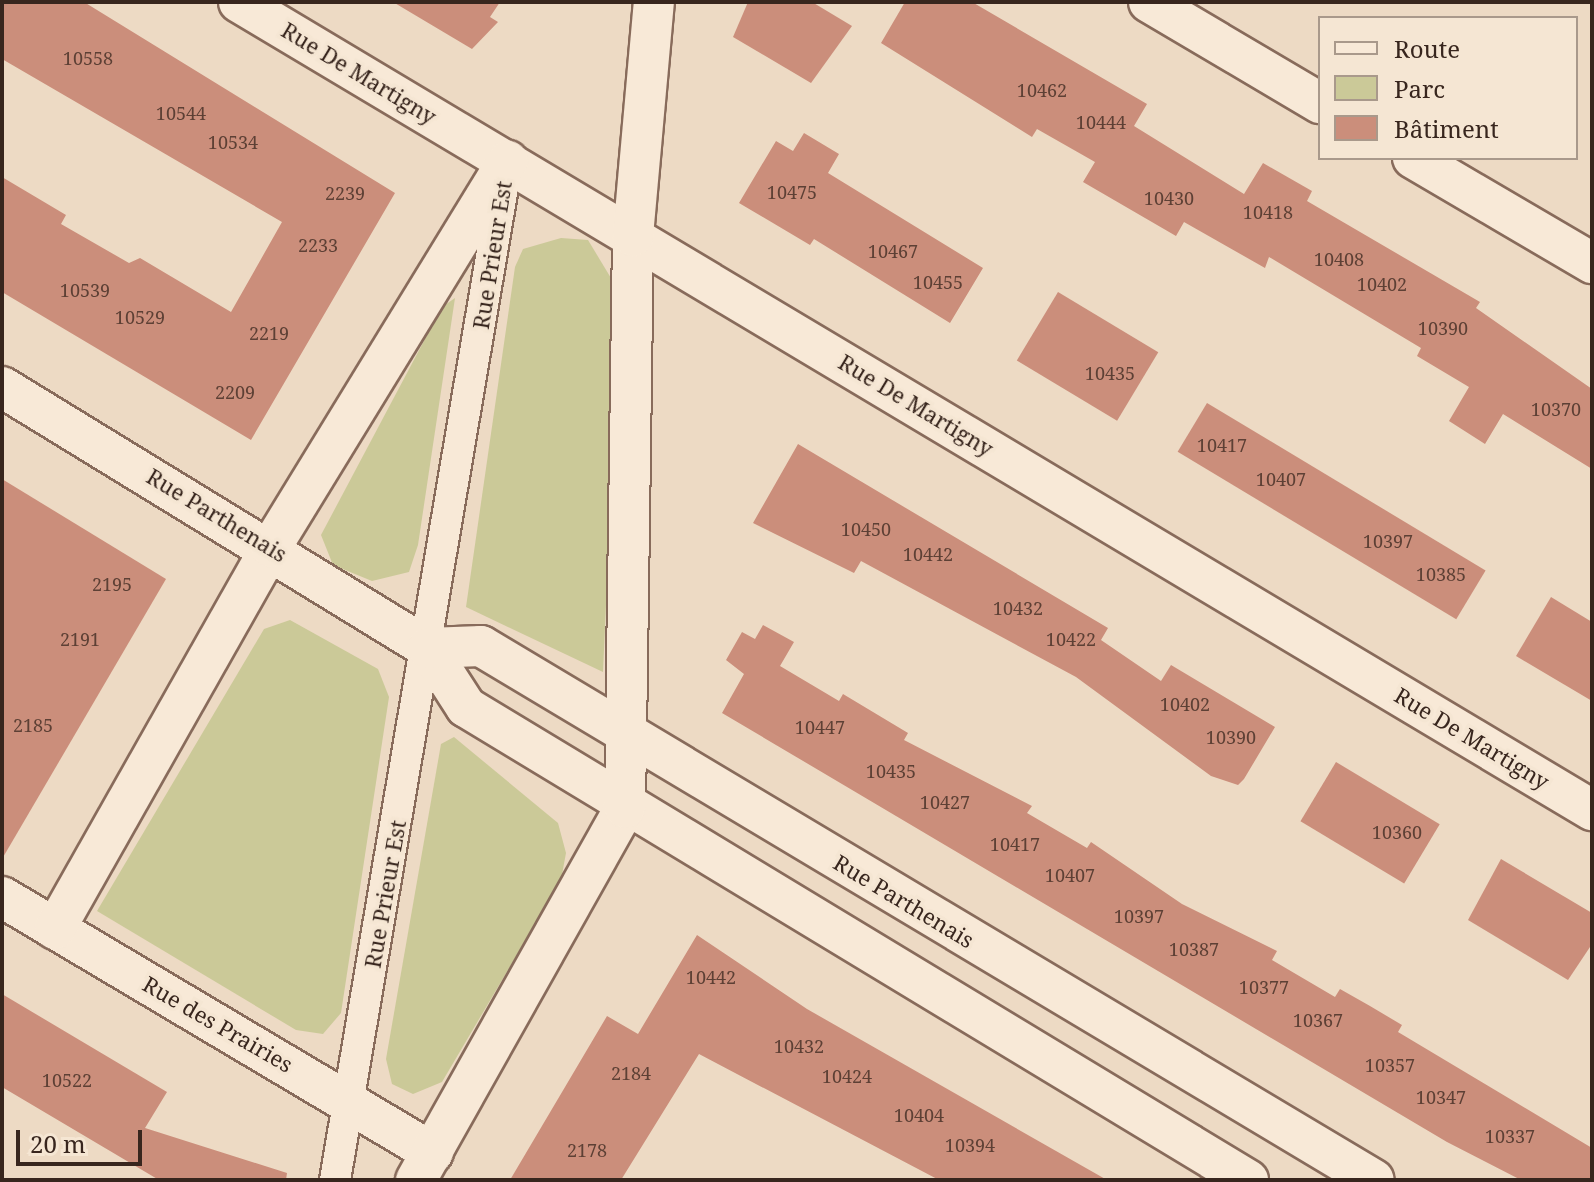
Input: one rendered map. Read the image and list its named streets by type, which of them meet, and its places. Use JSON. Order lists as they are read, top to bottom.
{
  "streets": {
    "street": [
      "Rue De Martigny",
      "Rue Prieur Est",
      "Rue Parthenais",
      "Rue des Prairies"
    ]
  },
  "crossings": [
    ["Rue De Martigny", "Rue Prieur Est"],
    ["Rue Prieur Est", "Rue Parthenais"],
    ["Rue Prieur Est", "Rue des Prairies"]
  ],
  "house_numbers": [
    "10558",
    "10462",
    "10544",
    "10444",
    "10534",
    "10475",
    "2239",
    "10430",
    "10418",
    "2233",
    "10467",
    "10408",
    "10455",
    "10402",
    "10539",
    "10529",
    "10390",
    "2219",
    "10435",
    "2209",
    "10370",
    "10417",
    "10407",
    "10450",
    "10397",
    "10442",
    "10385",
    "2195",
    "10432",
    "2191",
    "10422",
    "10402",
    "2185",
    "10447",
    "10390",
    "10435",
    "10427",
    "10360",
    "10417",
    "10407",
    "10397",
    "10387",
    "10442",
    "10377",
    "10367",
    "10432",
    "10357",
    "2184",
    "10424",
    "10522",
    "10347",
    "10404",
    "10337",
    "10394",
    "2178"
  ],
  "legend": ["Route", "Parc", "Bâtiment"],
  "scale_bar": "20 m"
}
